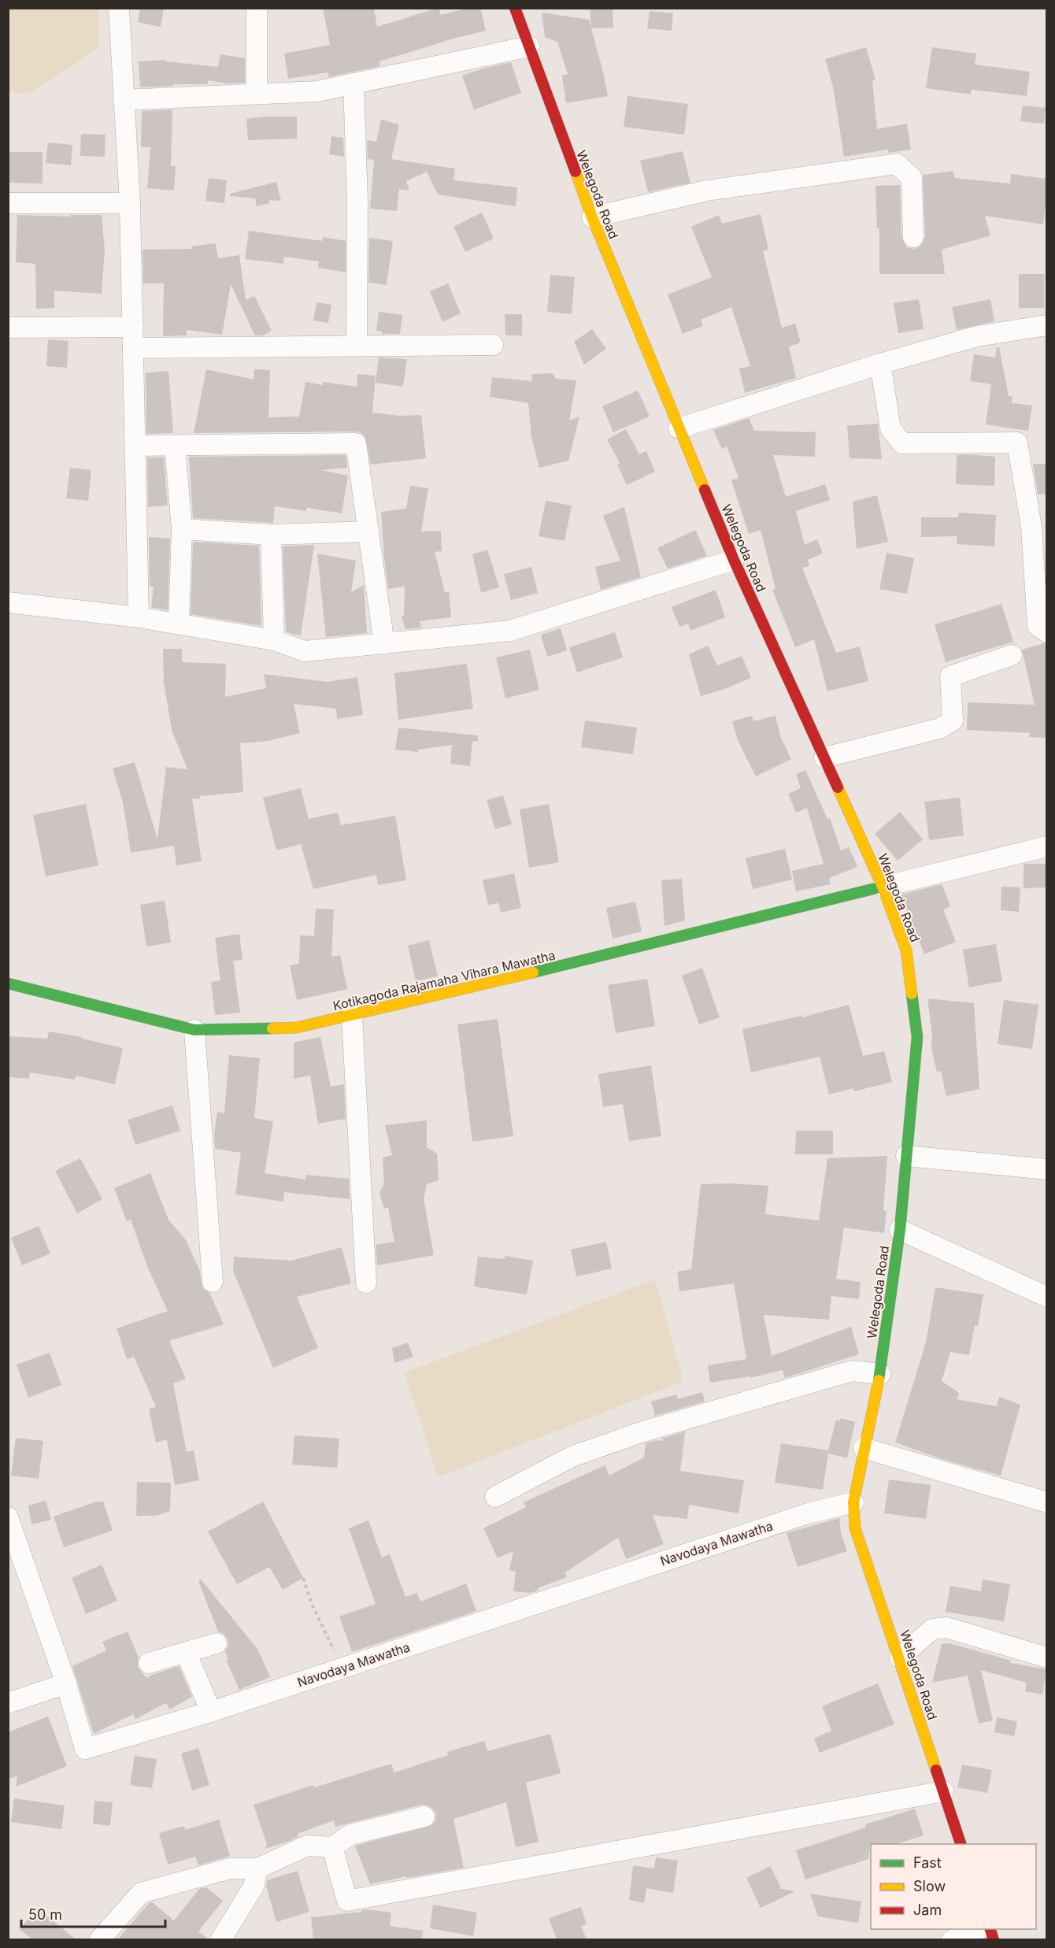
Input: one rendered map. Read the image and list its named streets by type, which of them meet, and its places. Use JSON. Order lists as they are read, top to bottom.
{
  "streets": {
    "street": ["Welegoda Road", "Kotikagoda Rajamaha Vihara Mawatha", "Navodaya Mawatha"]
  },
  "crossings": [
    ["Welegoda Road", "Kotikagoda Rajamaha Vihara Mawatha"],
    ["Welegoda Road", "Navodaya Mawatha"]
  ],
  "legend": ["Fast", "Slow", "Jam"],
  "scale_bar": "50 m"
}
